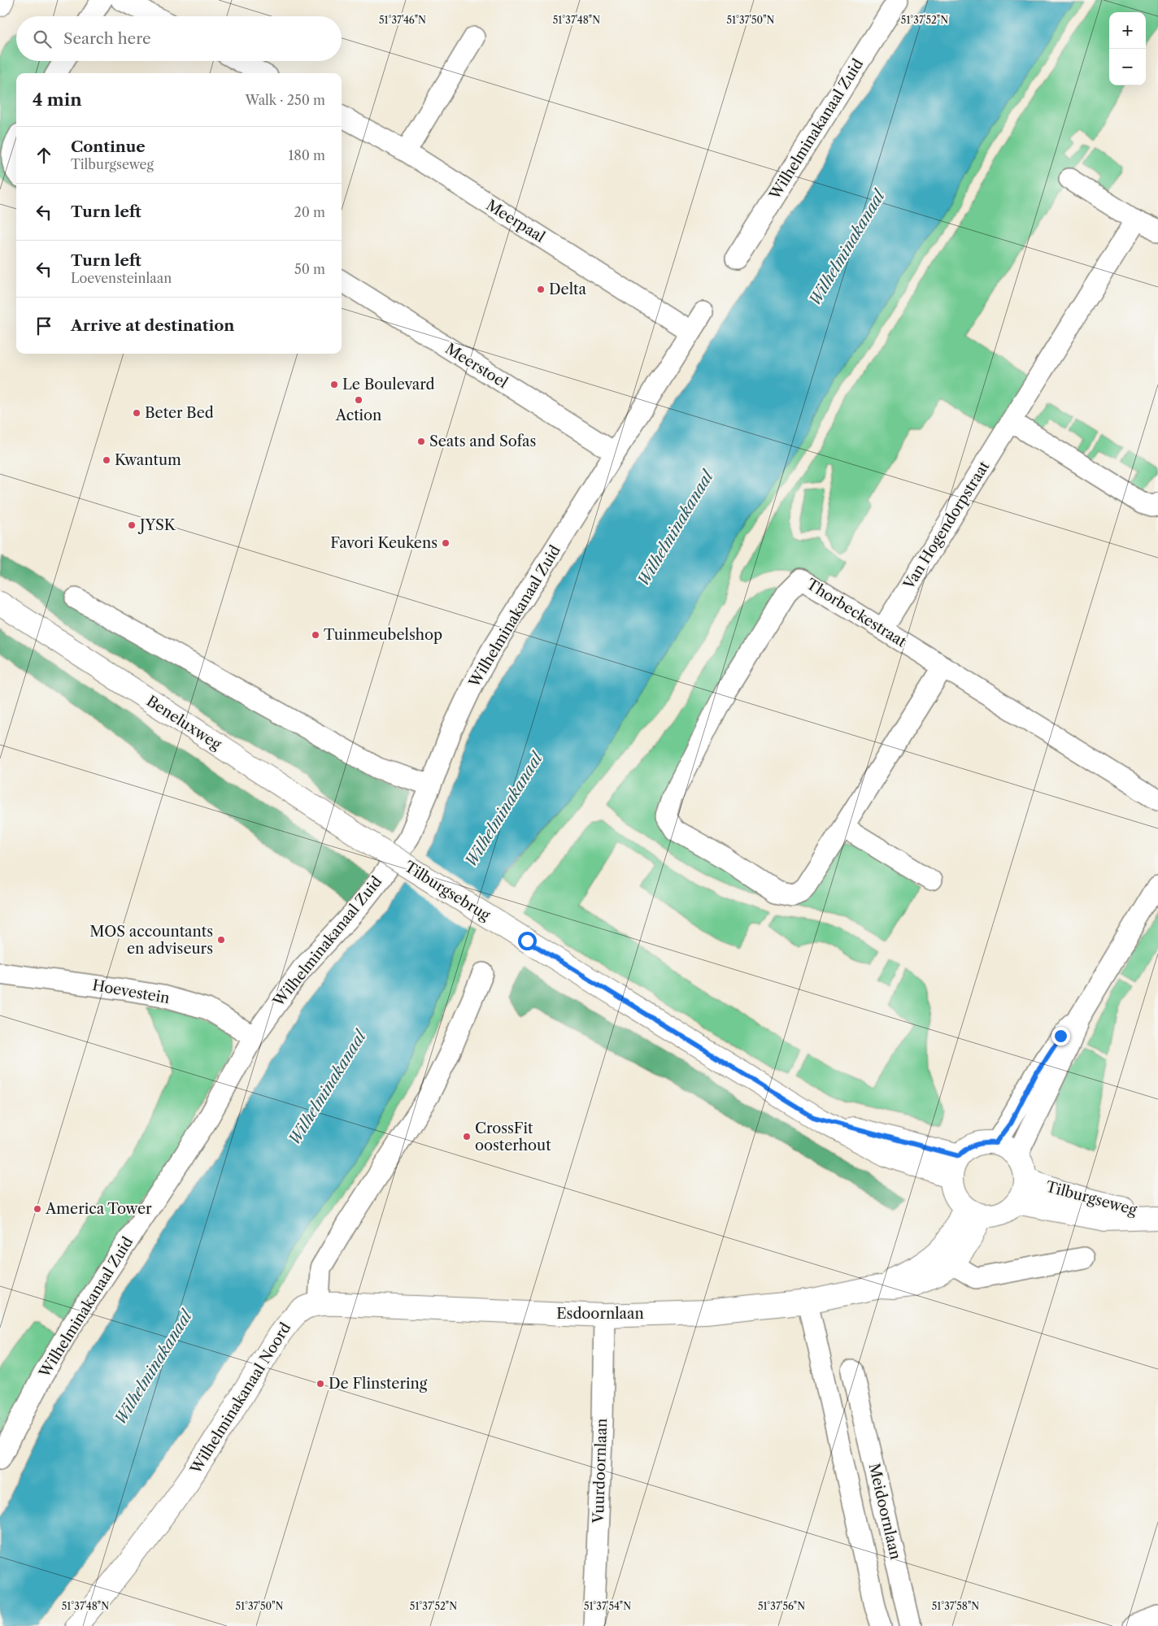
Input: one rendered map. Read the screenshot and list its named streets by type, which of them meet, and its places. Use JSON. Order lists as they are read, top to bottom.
{
  "streets": {
    "main road": [
      "Beneluxweg",
      "Tilburgsebrug",
      "Tilburgseweg",
      "Esdoornlaan",
      "Wilhelminakanaal Noord"
    ],
    "street": [
      "Wilhelminakanaal Zuid",
      "Meerpaal",
      "Meerstoel",
      "Van Hogendorpstraat",
      "Thorbeckestraat",
      "Hoevestein",
      "Vuurdoornlaan",
      "Meidoornlaan"
    ]
  },
  "crossings": [
    ["Wilhelminakanaal Zuid", "Meerpaal"],
    ["Wilhelminakanaal Zuid", "Meerstoel"],
    ["Wilhelminakanaal Zuid", "Hoevestein"],
    ["Van Hogendorpstraat", "Thorbeckestraat"],
    ["Beneluxweg", "Tilburgsebrug"],
    ["Tilburgseweg", "Esdoornlaan"],
    ["Esdoornlaan", "Wilhelminakanaal Noord"],
    ["Esdoornlaan", "Vuurdoornlaan"],
    ["Esdoornlaan", "Meidoornlaan"]
  ],
  "water": ["Wilhelminakanaal"],
  "places": [
    "Delta",
    "Le Boulevard",
    "Action",
    "Beter Bed",
    "Seats and Sofas",
    "Kwantum",
    "JYSK",
    "Favori Keukens",
    "Tuinmeubelshop",
    "MOS accountants en adviseurs",
    "CrossFit oosterhout",
    "America Tower",
    "De Flinstering"
  ],
  "page": {
    "map_buttons": ["+", "−"],
    "search": "Search here",
    "heading": ["4 min", "Walk · 250 m"],
    "list": [
      ["Continue", "Tilburgseweg", "180 m"],
      ["Turn left", "20 m"],
      ["Turn left", "Loevensteinlaan", "50 m"],
      "Arrive at destination"
    ]
  },
  "coordinates": [
    "51°37'46\"N",
    "51°37'48\"N",
    "51°37'50\"N",
    "51°37'52\"N",
    "51°37'54\"N",
    "51°37'56\"N",
    "51°37'58\"N"
  ]
}
